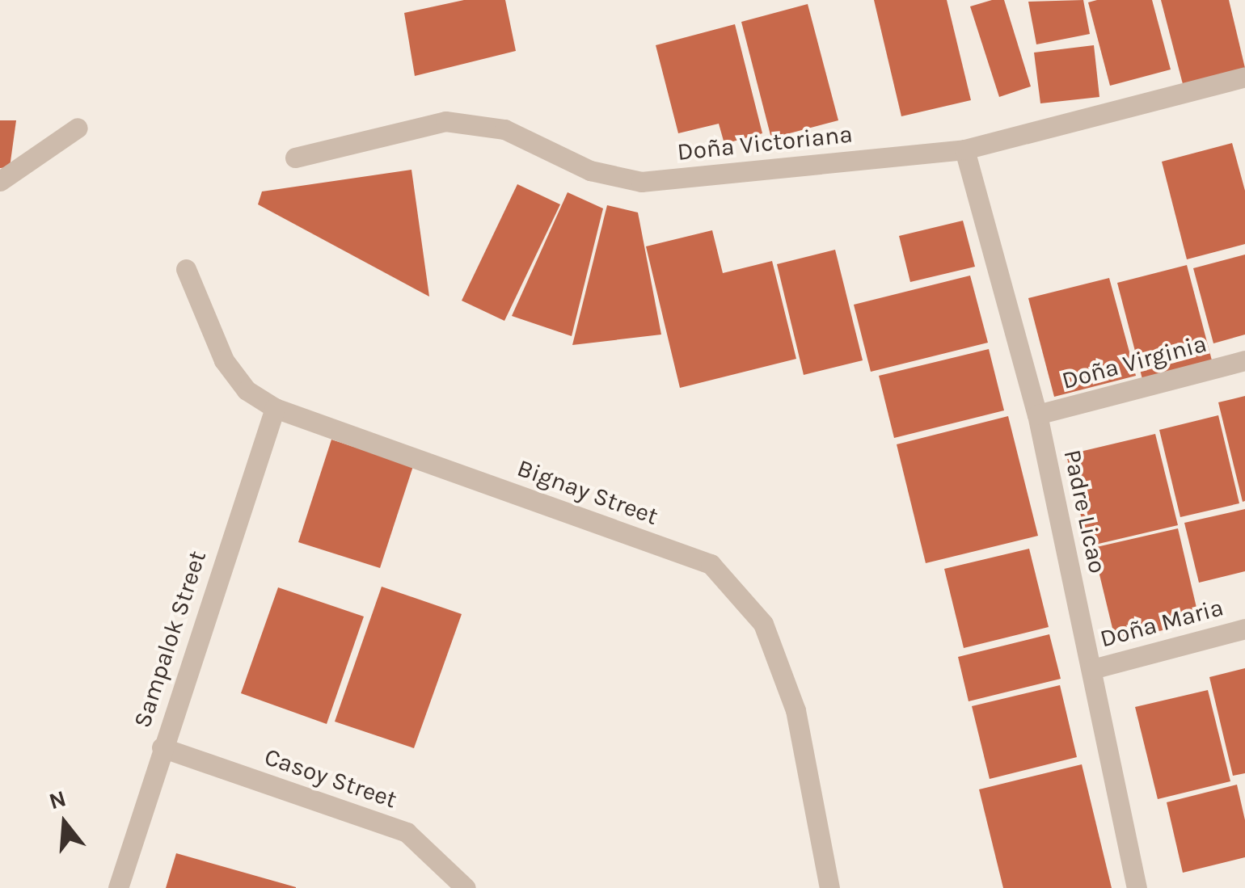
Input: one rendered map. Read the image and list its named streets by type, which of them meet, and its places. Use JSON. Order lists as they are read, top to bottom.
{
  "streets": {
    "street": [
      "Doña Victoriana",
      "Doña Virginia",
      "Bignay Street",
      "Padre Licao",
      "Doña Maria",
      "Sampalok Street",
      "Casoy Street"
    ]
  },
  "crossings": [
    ["Doña Victoriana", "Padre Licao"],
    ["Doña Virginia", "Padre Licao"],
    ["Bignay Street", "Sampalok Street"],
    ["Padre Licao", "Doña Maria"],
    ["Sampalok Street", "Casoy Street"]
  ],
  "north": "top"
}
